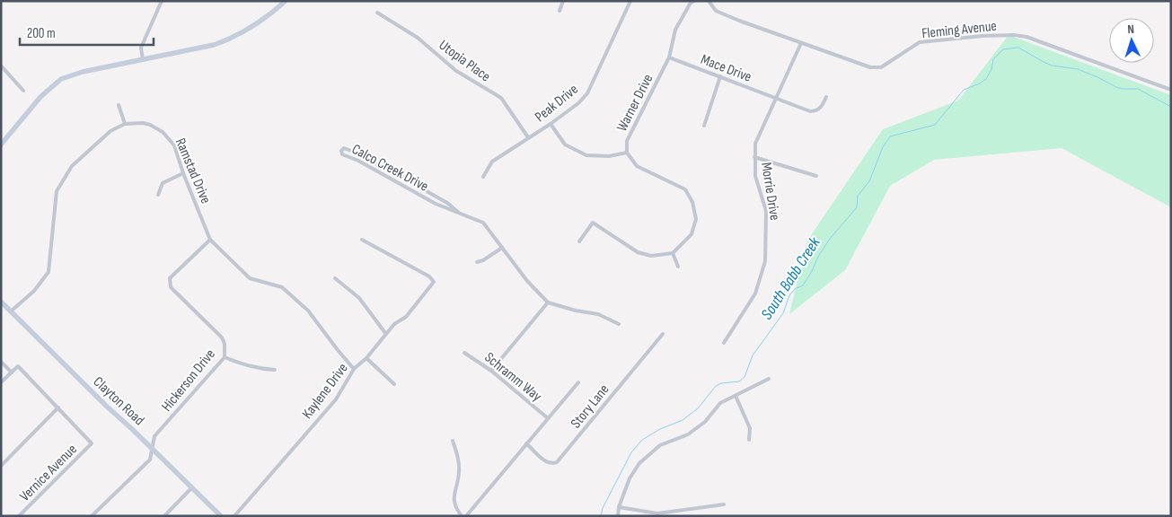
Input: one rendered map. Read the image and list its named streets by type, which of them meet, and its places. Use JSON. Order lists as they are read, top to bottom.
{
  "streets": {
    "street": [
      "Fleming Avenue",
      "Utopia Place",
      "Mace Drive",
      "Peak Drive",
      "Warner Drive",
      "Calco Creek Drive",
      "Ramstad Drive",
      "Morrie Drive",
      "Schramm Way",
      "Hickerson Drive",
      "Kaylene Drive",
      "Clayton Road",
      "Story Lane",
      "Vernice Avenue"
    ]
  },
  "crossings": [
    ["Fleming Avenue", "Morrie Drive"],
    ["Utopia Place", "Peak Drive"],
    ["Mace Drive", "Warner Drive"],
    ["Mace Drive", "Morrie Drive"],
    ["Ramstad Drive", "Hickerson Drive"],
    ["Ramstad Drive", "Kaylene Drive"],
    ["Schramm Way", "Story Lane"],
    ["Hickerson Drive", "Clayton Road"]
  ],
  "water": ["South Babb Creek"],
  "scale_bar": "200 m",
  "north": "top"
}
